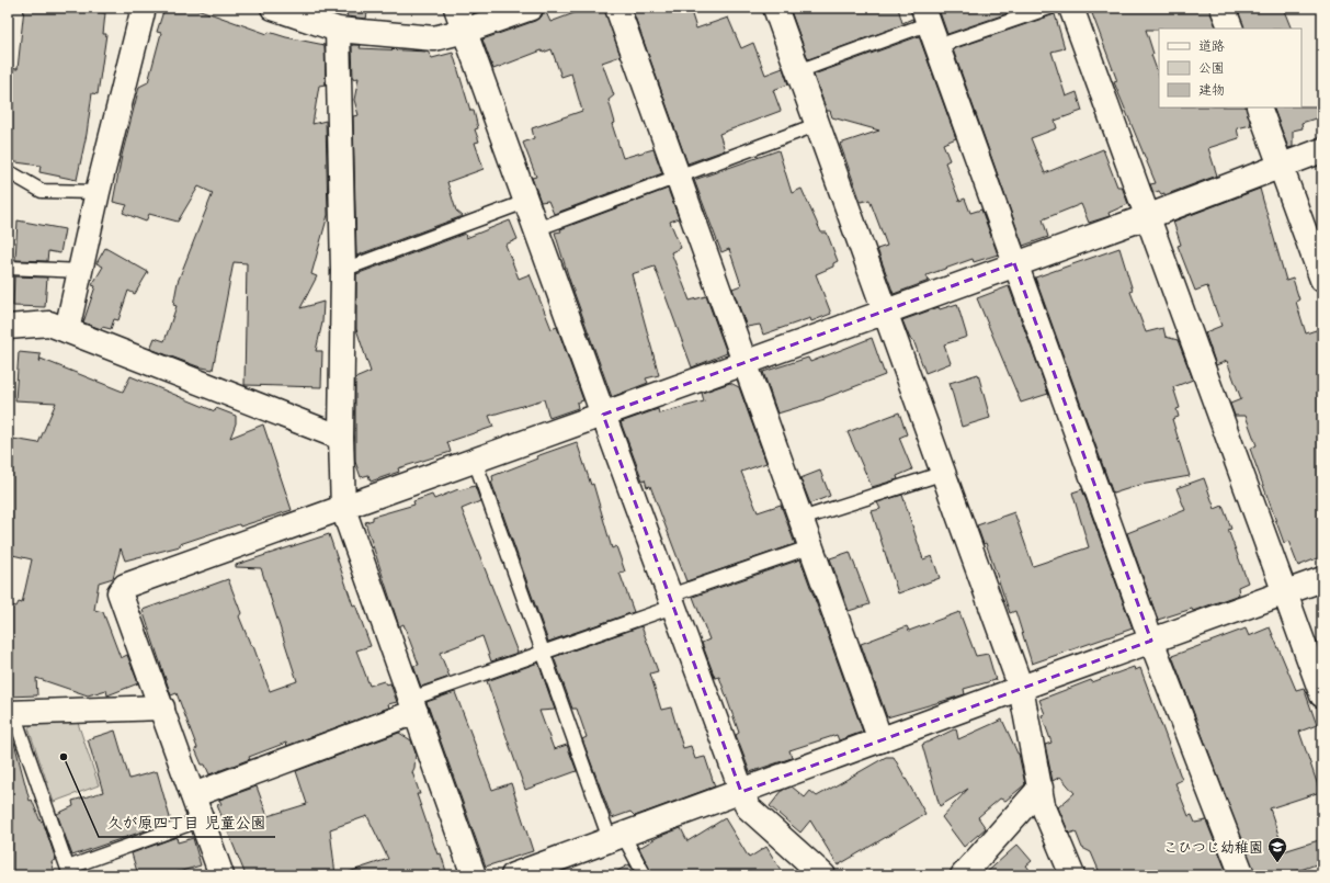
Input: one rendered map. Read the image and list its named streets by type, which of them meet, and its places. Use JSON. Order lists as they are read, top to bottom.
{
  "places": {
    "other": ["久が原四丁目 児童公園"],
    "school or university": ["こひつじ幼稚園"]
  },
  "legend": ["道路", "公園", "建物"]
}
